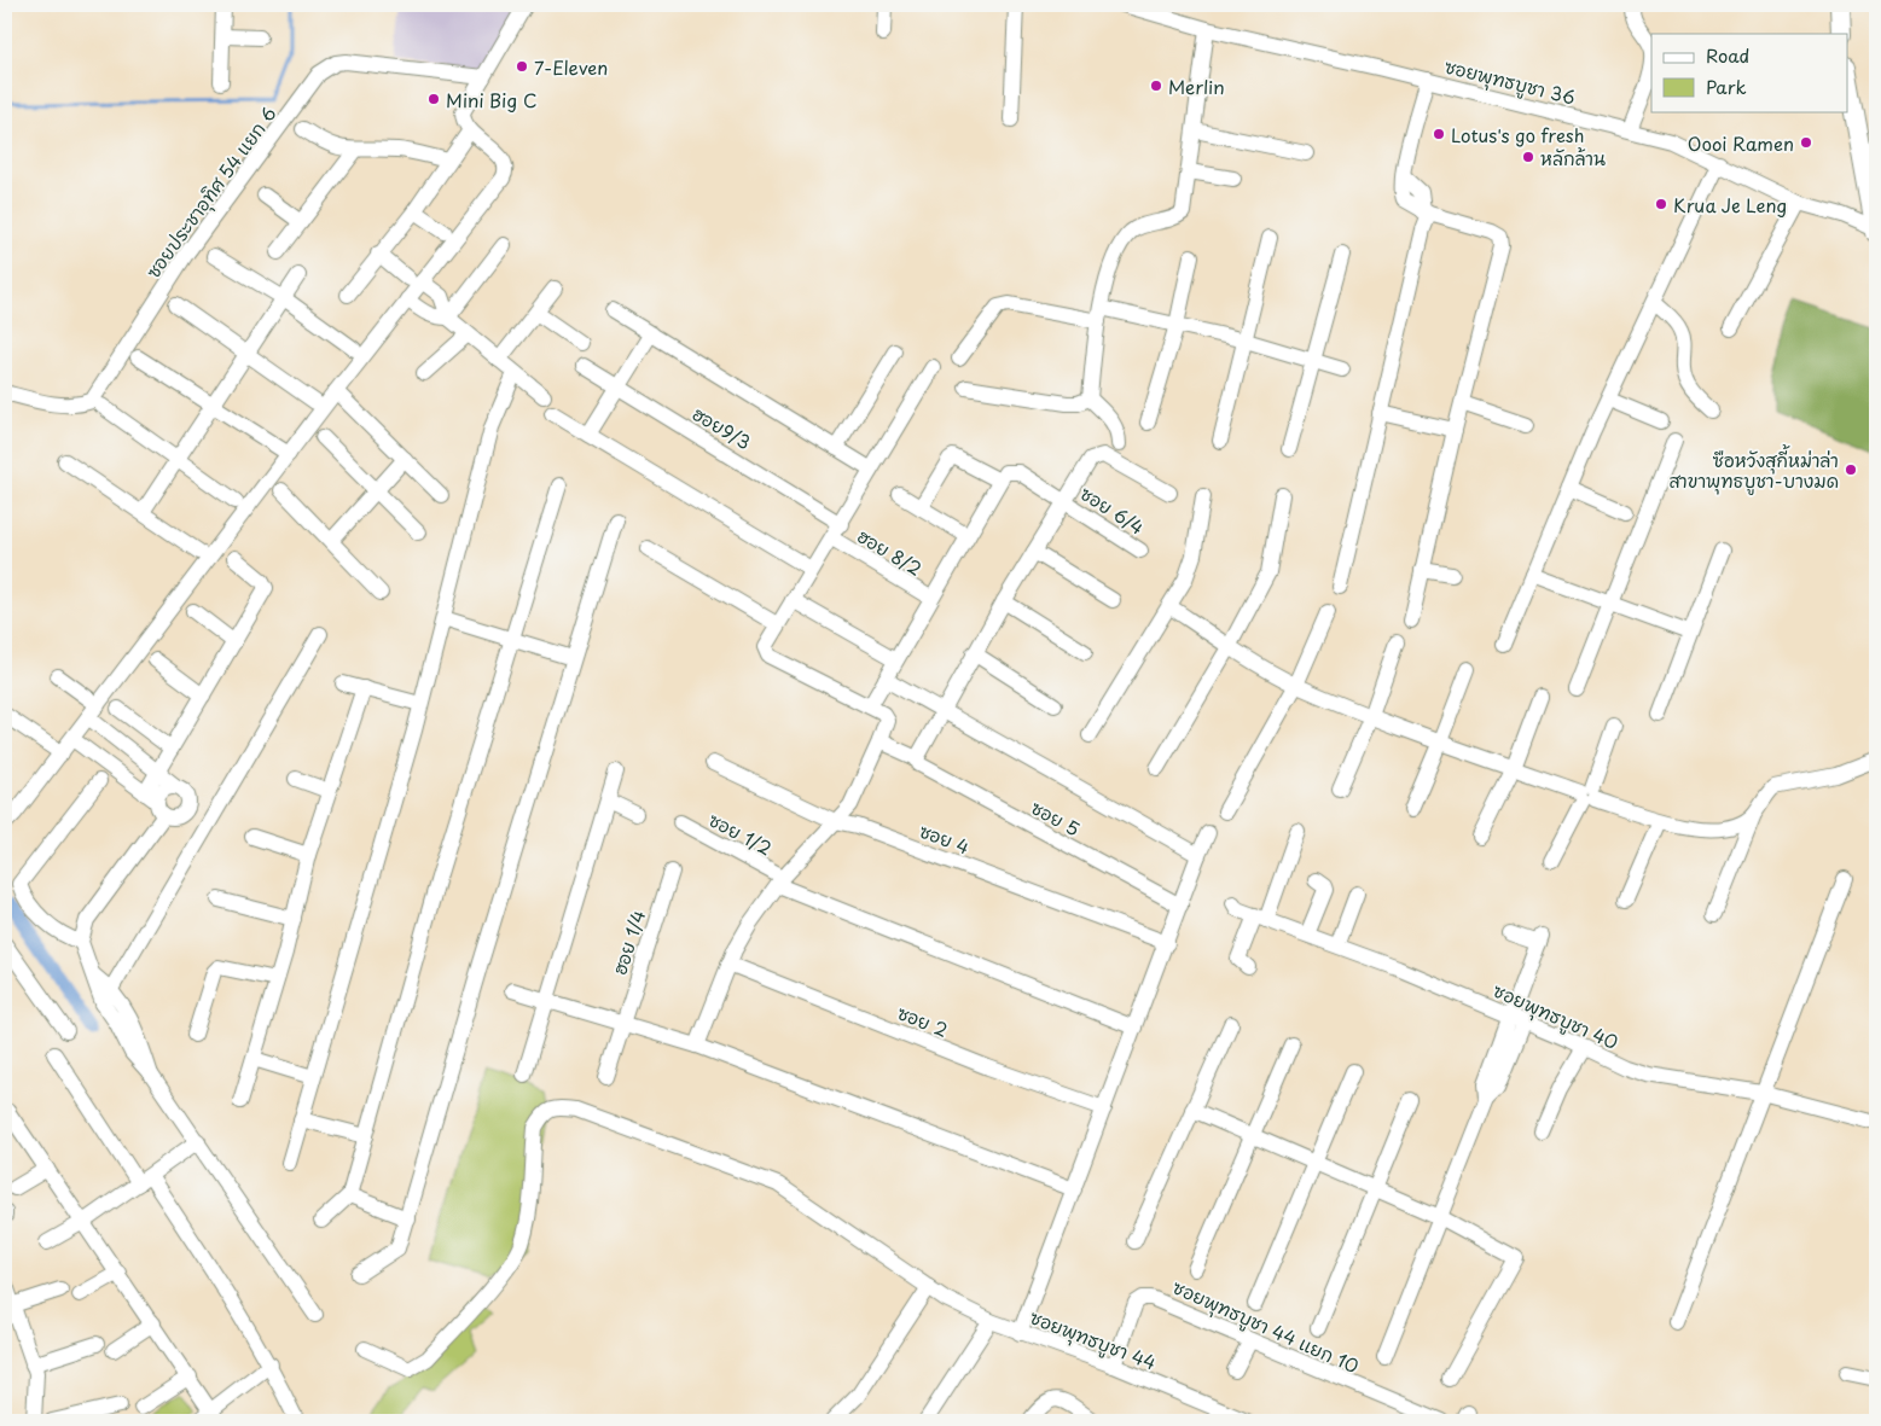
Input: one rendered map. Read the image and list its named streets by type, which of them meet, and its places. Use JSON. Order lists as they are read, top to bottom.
{
  "streets": {
    "street": [
      "ซอยพุทธบูชา 36",
      "ซอยประชาอุทิศ 54 แยก 6",
      "ฮอย9/3",
      "ซอย 6/4",
      "ฮอย 8/2",
      "ซอย 5",
      "ซอย 1/2",
      "ซอย 4",
      "ฮอย 1/4",
      "ซอยพุทธบูชา 40",
      "ซอย 2",
      "ซอยพุทธบูชา 44 แยก 10",
      "ซอยพุทธบูชา 44"
    ]
  },
  "crossings": [
    ["ซอยพุทธบูชา 44 แยก 10", "ซอยพุทธบูชา 44"]
  ],
  "places": [
    "7-Eleven",
    "Merlin",
    "Mini Big C",
    "Lotus's go fresh",
    "Oooi Ramen",
    "หลักล้าน",
    "Krua Je Leng",
    "ซือหวังสุกี้หม่าล่า สาขาพุทธบูชา-บางมด"
  ],
  "legend": ["Road", "Park"]
}
